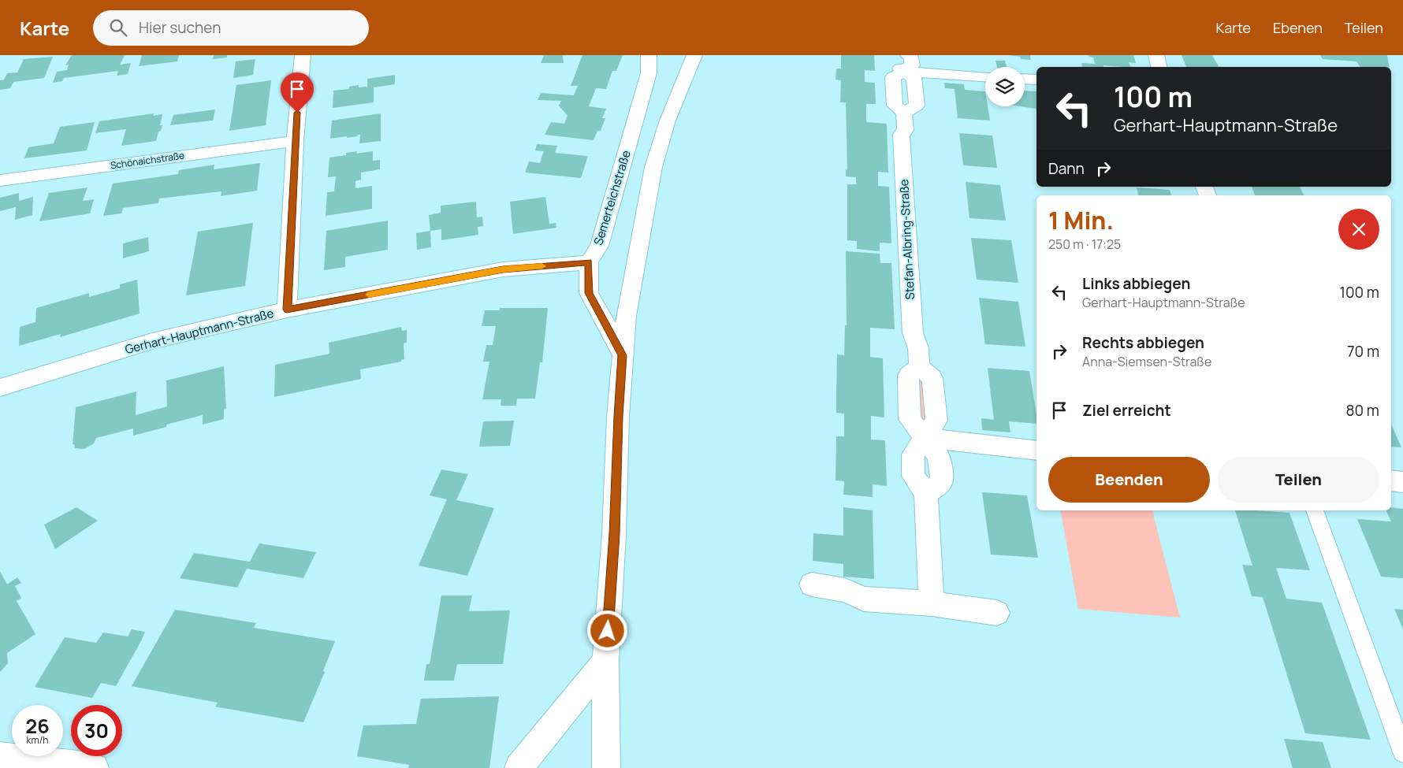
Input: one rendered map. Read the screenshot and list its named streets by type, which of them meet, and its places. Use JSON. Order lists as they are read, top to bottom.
{
  "streets": {
    "street": [
      "Schönaichstraße",
      "Semerteichstraße",
      "Stefan-Albring-Straße",
      "Gerhart-Hauptmann-Straße"
    ]
  },
  "crossings": [
    ["Semerteichstraße", "Gerhart-Hauptmann-Straße"]
  ],
  "page": {
    "header": "Karte",
    "search": "Hier suchen",
    "nav": ["Karte", "Ebenen", "Teilen"],
    "turn": ["100 m", "Gerhart-Hauptmann-Straße"],
    "then": "Dann",
    "heading": ["1 Min.", "250 m · 17:25"],
    "list": [
      {
        "name": "Links abbiegen",
        "note": "Gerhart-Hauptmann-Straße",
        "value": "100 m"
      },
      {
        "name": "Rechts abbiegen",
        "note": "Anna-Siemsen-Straße",
        "value": "70 m"
      },
      {
        "name": "Ziel erreicht",
        "value": "80 m"
      }
    ],
    "buttons": ["Beenden", "Teilen"],
    "speed": "26 km/h",
    "limit": "30"
  }
}
